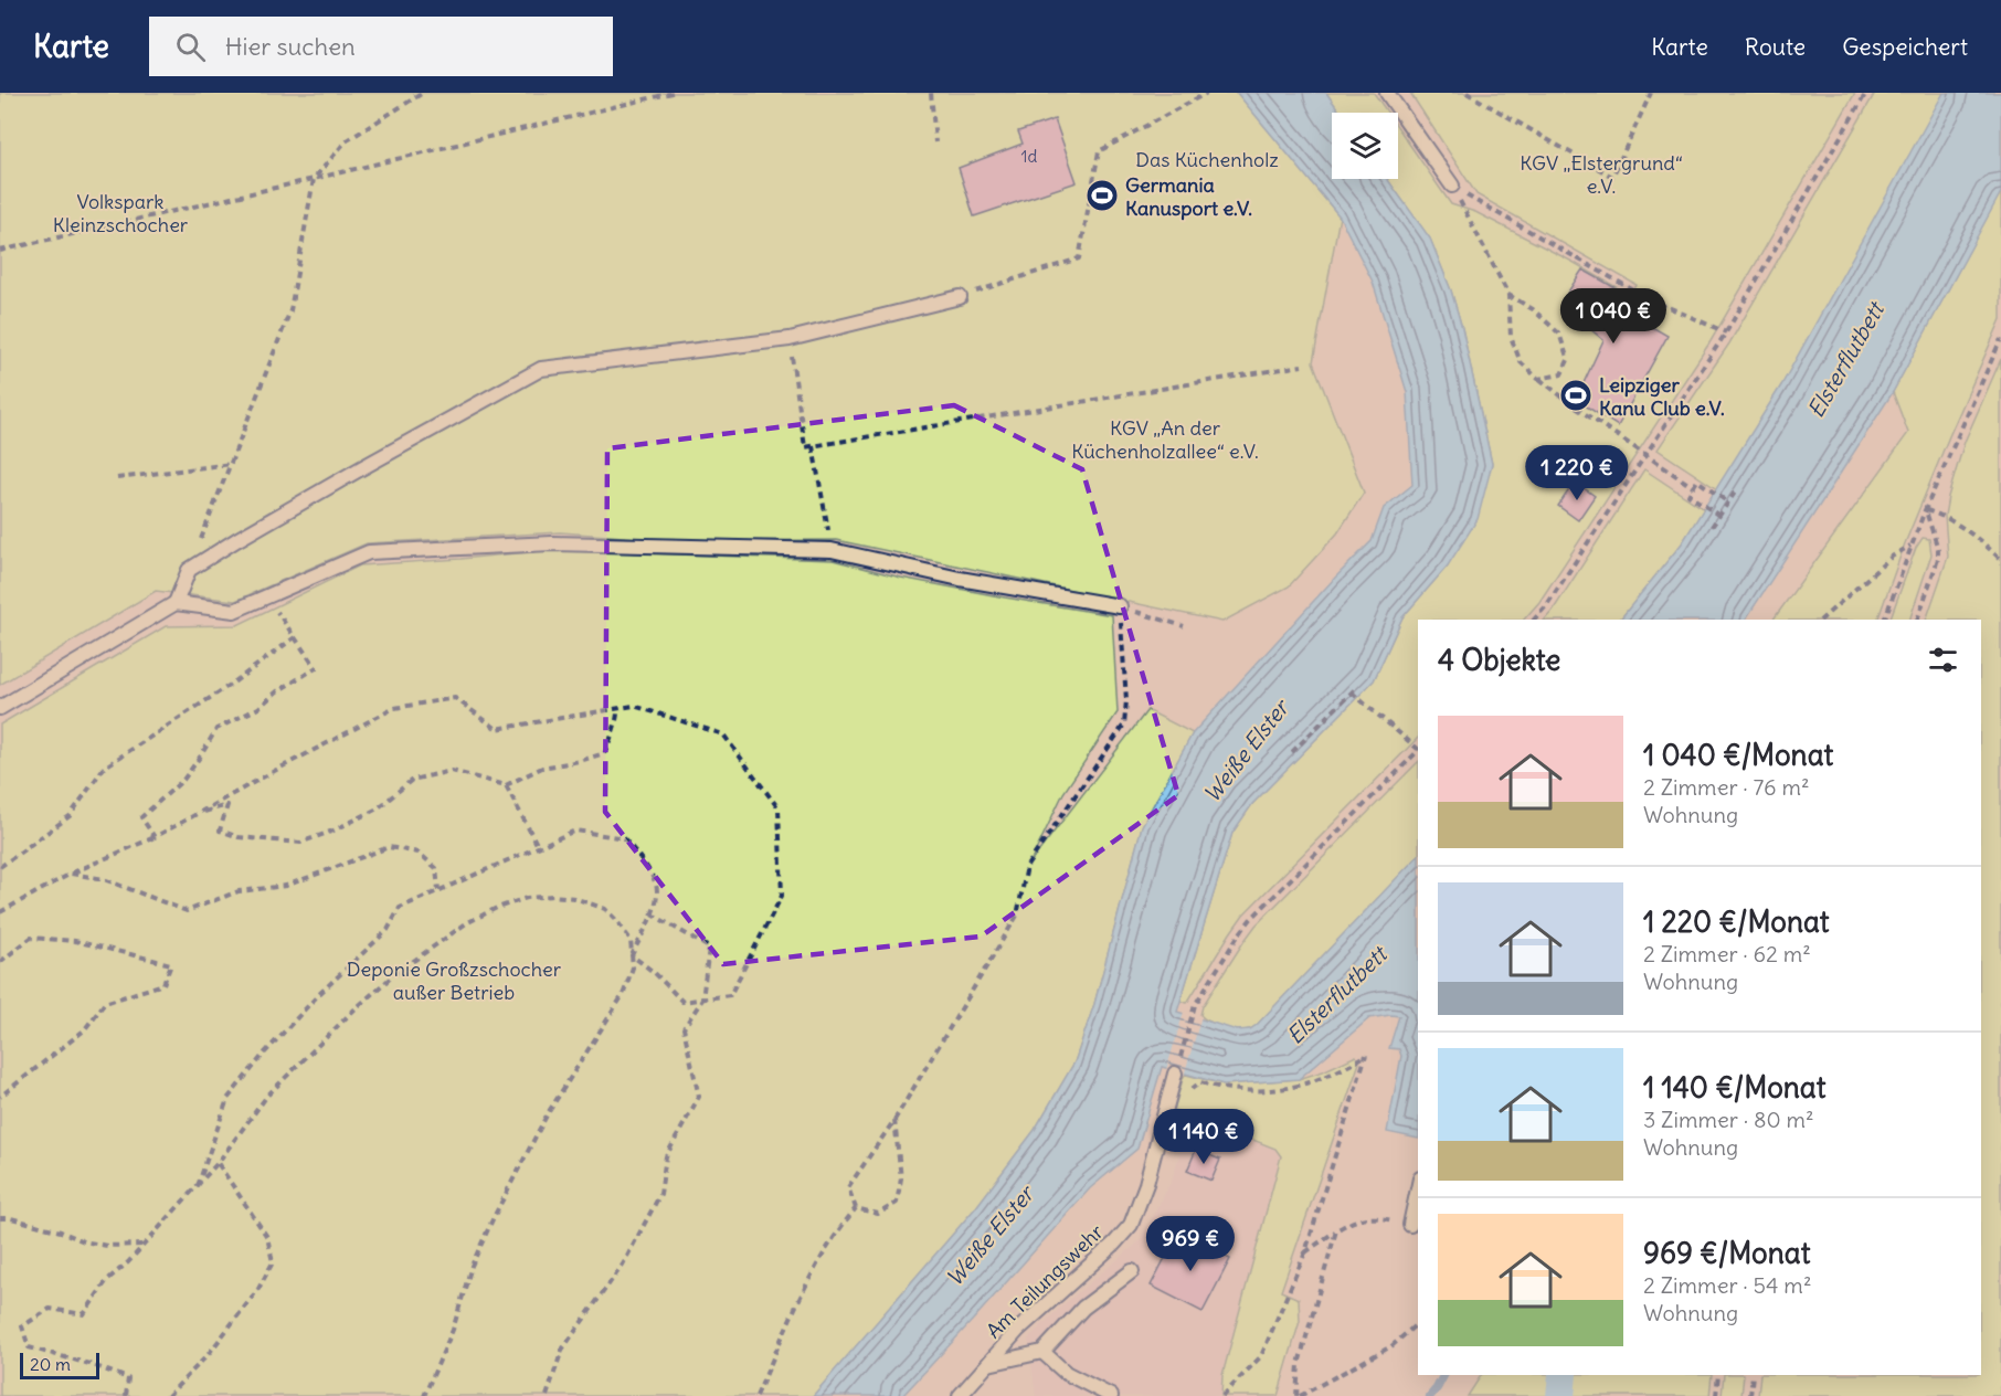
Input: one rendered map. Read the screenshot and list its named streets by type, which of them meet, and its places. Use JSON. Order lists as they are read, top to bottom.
{
  "streets": {
    "lane": ["Am Teilungswehr"]
  },
  "water": ["Elsterflutbett", "Weiße Elster"],
  "parks": [
    "Das Küchenholz",
    "KGV „Elstergrund“ e.V.",
    "Volkspark Kleinzschocher",
    "KGV „An der Küchenholzallee“ e.V.",
    "Deponie Großzschocher außer Betrieb"
  ],
  "places": {
    "sports": ["Germania Kanusport e.V.", "Leipziger Kanu Club e.V."]
  },
  "house_numbers": ["1d"],
  "scale_bar": "20 m",
  "page": {
    "header": "Karte",
    "search": "Hier suchen",
    "nav": ["Karte", "Route", "Gespeichert"],
    "price": [
      "1 040 €",
      "1 220 €",
      "1 140 €",
      "969 €"
    ],
    "heading": "4 Objekte",
    "list": [
      {
        "name": "1 040 €/Monat",
        "note": "2 Zimmer · 76 m² · Wohnung"
      },
      {
        "name": "1 220 €/Monat",
        "note": "2 Zimmer · 62 m² · Wohnung"
      },
      {
        "name": "1 140 €/Monat",
        "note": "3 Zimmer · 80 m² · Wohnung"
      },
      {
        "name": "969 €/Monat",
        "note": "2 Zimmer · 54 m² · Wohnung"
      }
    ],
    "scale": "20 m"
  }
}
